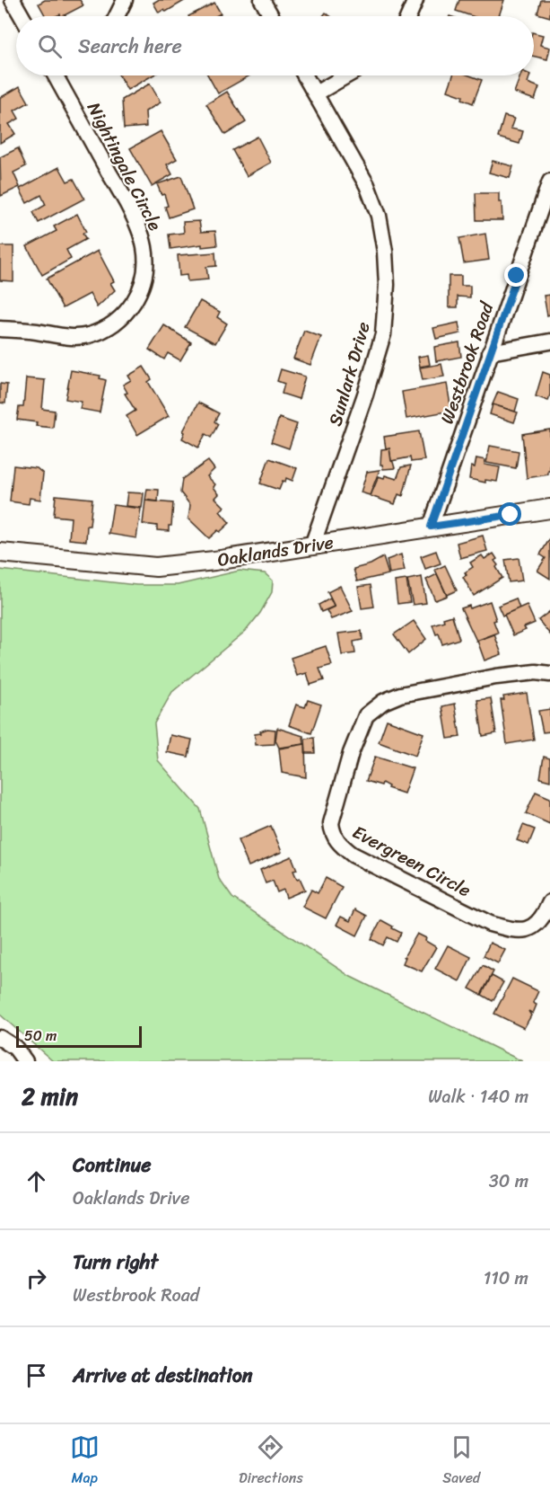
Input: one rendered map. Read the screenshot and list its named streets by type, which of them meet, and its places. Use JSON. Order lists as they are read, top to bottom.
{
  "streets": {
    "street": [
      "Nightingale Circle",
      "Westbrook Road",
      "Sunlark Drive",
      "Oaklands Drive",
      "Evergreen Circle"
    ]
  },
  "crossings": [
    ["Westbrook Road", "Oaklands Drive"],
    ["Sunlark Drive", "Oaklands Drive"]
  ],
  "scale_bar": "50 m",
  "page": {
    "search": "Search here",
    "scale": "50 m",
    "heading": ["2 min", "Walk · 140 m"],
    "list": [
      ["Continue", "Oaklands Drive", "30 m"],
      ["Turn right", "Westbrook Road", "110 m"],
      "Arrive at destination"
    ],
    "nav": ["Map", "Directions", "Saved"]
  }
}
